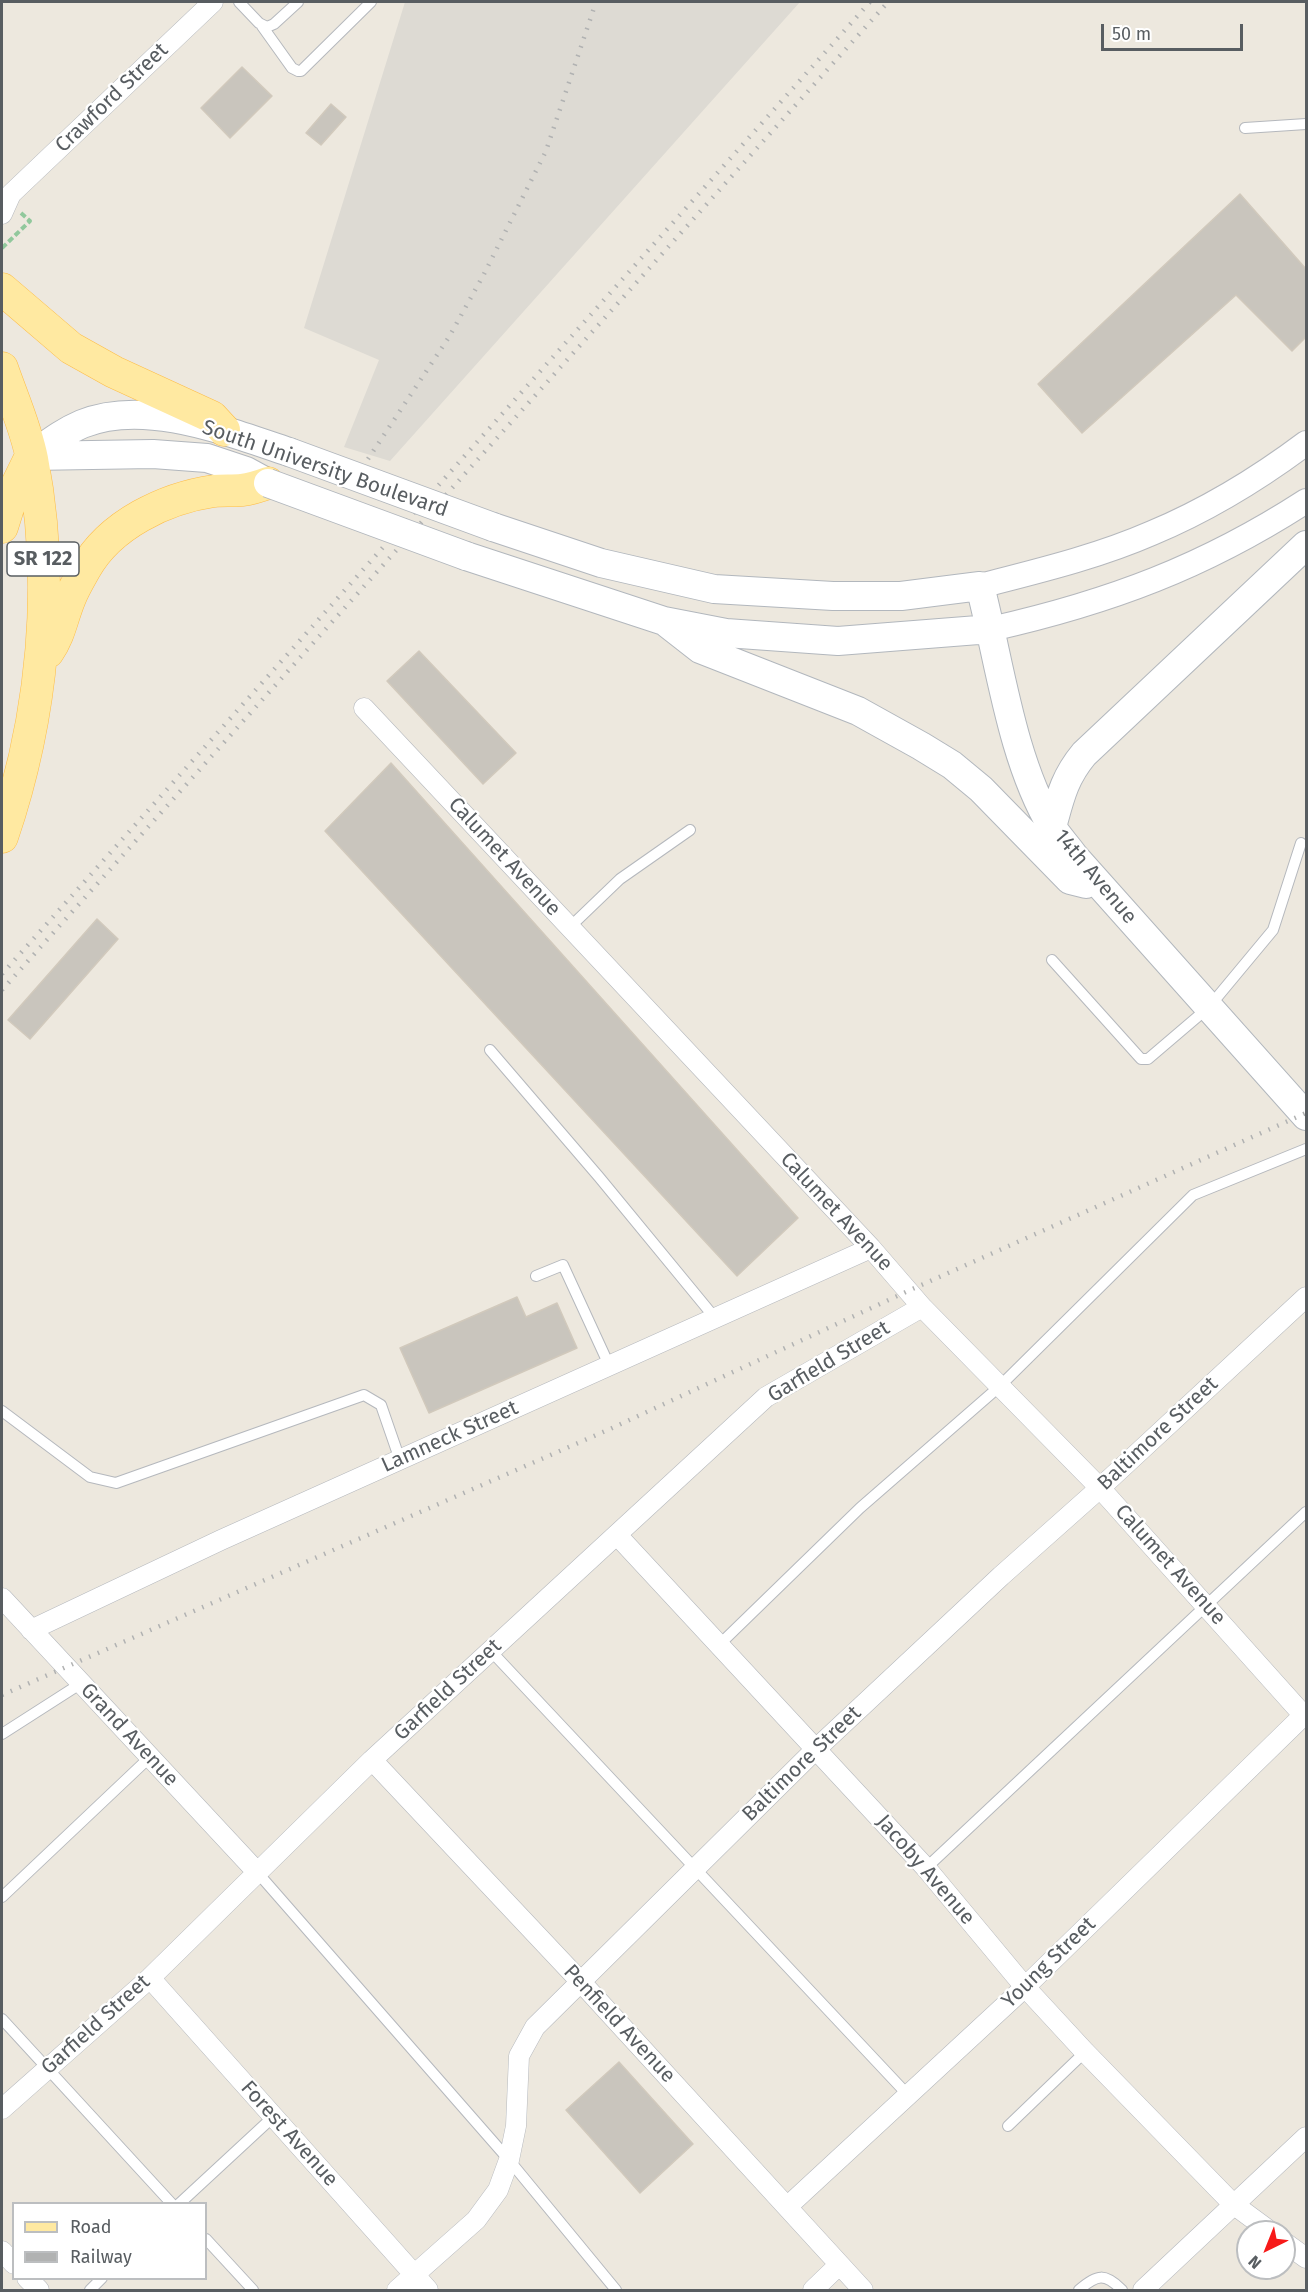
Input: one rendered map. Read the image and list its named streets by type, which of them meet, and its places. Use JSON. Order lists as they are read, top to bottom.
{
  "streets": {
    "main road": ["South University Boulevard", "SR 122", "14th Avenue"],
    "street": [
      "Crawford Street",
      "Calumet Avenue",
      "Garfield Street",
      "Baltimore Street",
      "Lamneck Street",
      "Grand Avenue",
      "Jacoby Avenue",
      "Young Street",
      "Penfield Avenue",
      "Forest Avenue"
    ]
  },
  "crossings": [
    ["South University Boulevard", "SR 122"],
    ["South University Boulevard", "14th Avenue"],
    ["Calumet Avenue", "Garfield Street"],
    ["Calumet Avenue", "Baltimore Street"],
    ["Calumet Avenue", "Lamneck Street"],
    ["Calumet Avenue", "Young Street"],
    ["Garfield Street", "Grand Avenue"],
    ["Garfield Street", "Jacoby Avenue"],
    ["Garfield Street", "Penfield Avenue"],
    ["Garfield Street", "Forest Avenue"],
    ["Baltimore Street", "Jacoby Avenue"],
    ["Baltimore Street", "Penfield Avenue"],
    ["Baltimore Street", "Forest Avenue"],
    ["Lamneck Street", "Grand Avenue"],
    ["Jacoby Avenue", "Young Street"],
    ["Young Street", "Penfield Avenue"]
  ],
  "legend": ["Road", "Railway"],
  "scale_bar": "50 m",
  "north": "bottom left"
}
